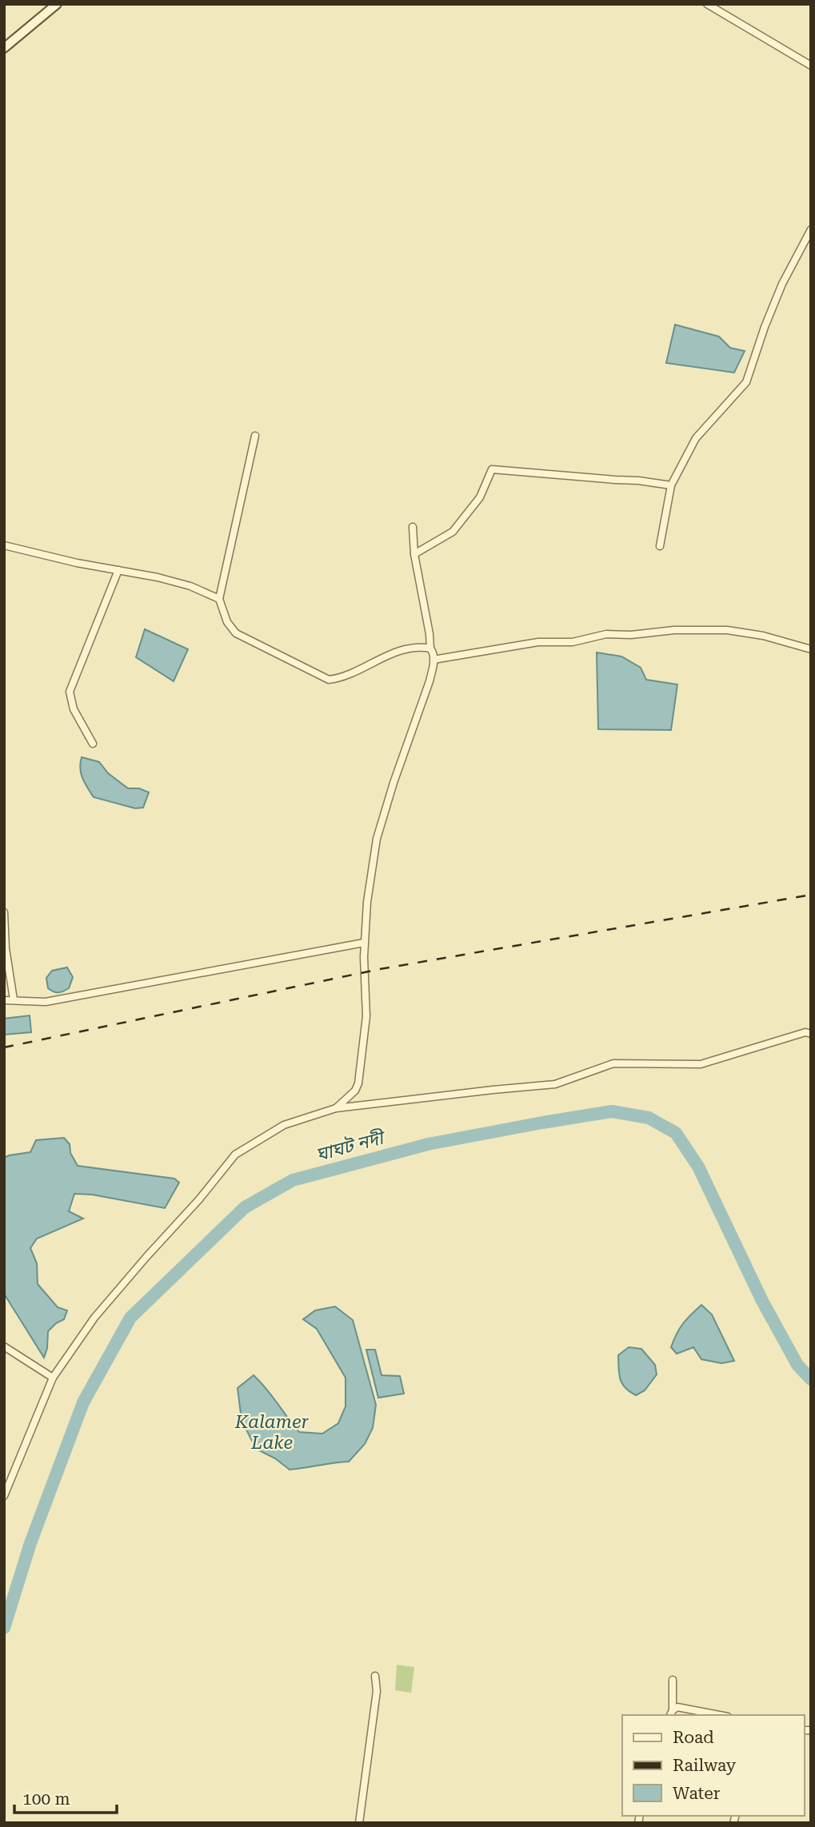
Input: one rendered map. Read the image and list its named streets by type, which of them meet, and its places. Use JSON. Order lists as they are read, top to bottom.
{
  "water": ["ঘাঘট নদী", "Kalamer Lake"],
  "legend": ["Road", "Railway", "Water"],
  "scale_bar": "100 m"
}
